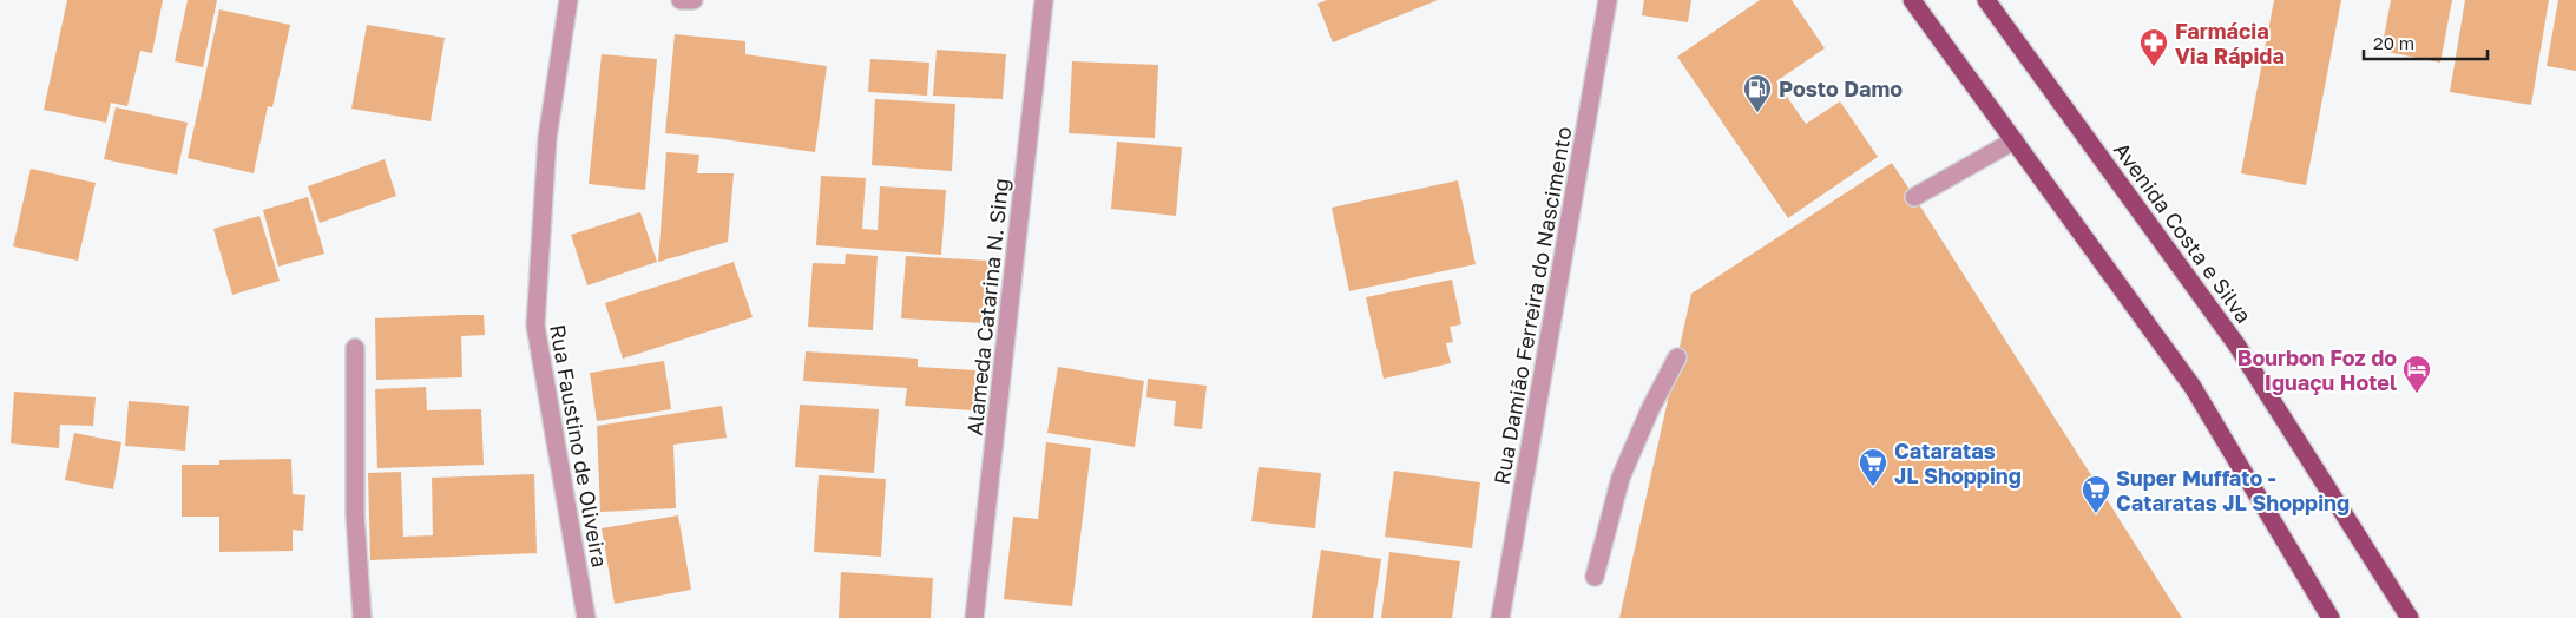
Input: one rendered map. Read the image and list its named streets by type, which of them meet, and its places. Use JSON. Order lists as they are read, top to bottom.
{
  "streets": {
    "main road": ["Avenida Costa e Silva"],
    "street": ["Rua Damião Ferreira do Nascimento", "Alameda Catarina N. Sing", "Rua Faustino de Oliveira"]
  },
  "places": {
    "pharmacy": ["Farmácia Via Rápida"],
    "fuel station": ["Posto Damo"],
    "hotel": ["Bourbon Foz do Iguaçu Hotel"],
    "supermarket": ["Cataratas JL Shopping", "Super Muffato - Cataratas JL Shopping"]
  },
  "scale_bar": "20 m"
}
